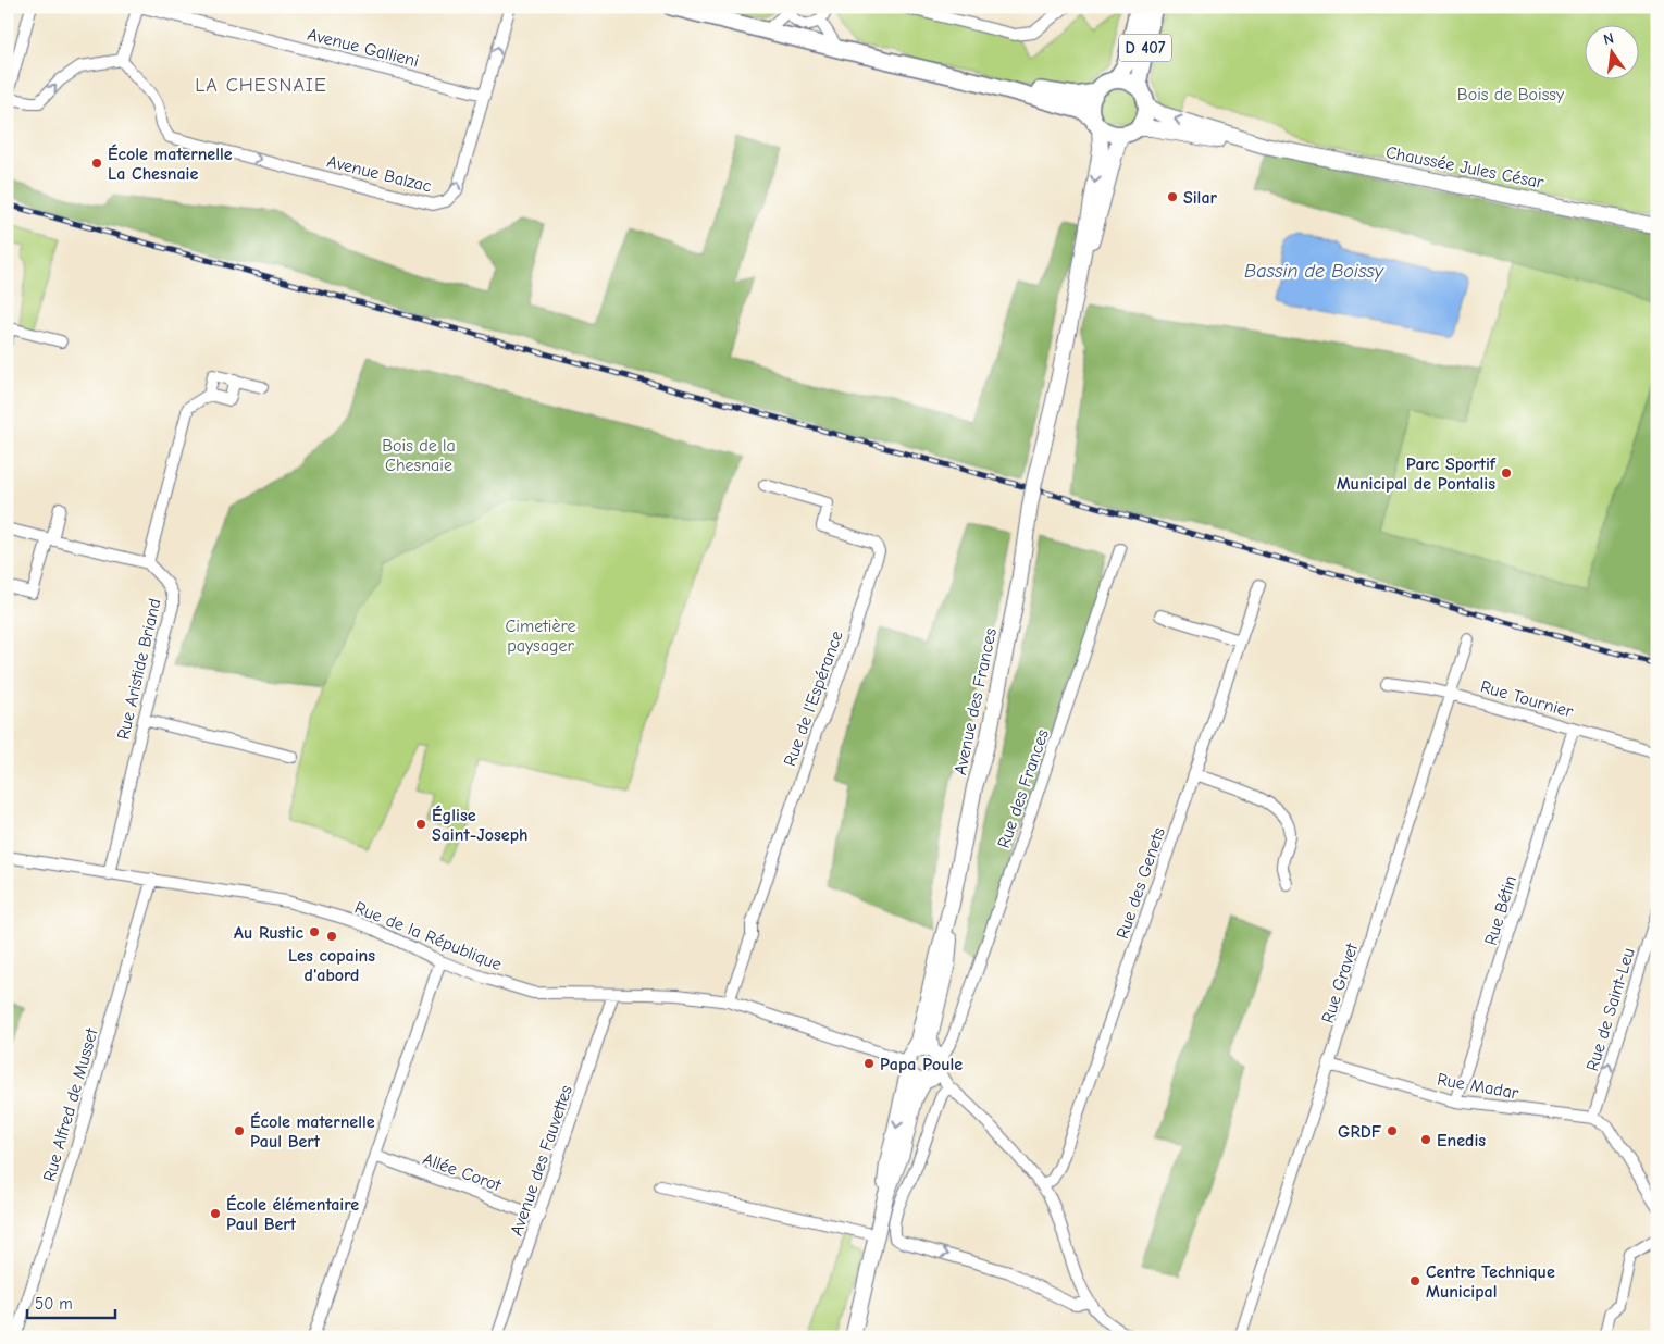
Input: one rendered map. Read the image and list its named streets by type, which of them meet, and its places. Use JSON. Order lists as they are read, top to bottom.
{
  "streets": {
    "main road": ["D 407", "Chaussée Jules César", "Avenue des Frances"],
    "street": [
      "Avenue Gallieni",
      "Avenue Balzac",
      "Rue Aristide Briand",
      "Rue de l'Espérance",
      "Rue Tournier",
      "Rue des Frances",
      "Rue des Genets",
      "Rue Bétin",
      "Rue de la République",
      "Rue Gravet",
      "Rue de Saint-Leu",
      "Rue Madar",
      "Rue Alfred de Musset",
      "Avenue des Fauvettes",
      "Allée Corot"
    ]
  },
  "crossings": [
    ["Avenue Gallieni", "Avenue Balzac"],
    ["D 407", "Chaussée Jules César"],
    ["Rue Aristide Briand", "Rue de la République"],
    ["Rue de l'Espérance", "Rue de la République"],
    ["Rue Tournier", "Rue Bétin"],
    ["Rue Tournier", "Rue Gravet"],
    ["Avenue des Frances", "Rue des Frances"],
    ["Avenue des Frances", "Rue de la République"],
    ["Rue des Frances", "Rue de la République"],
    ["Rue Bétin", "Rue Madar"],
    ["Rue de la République", "Rue Alfred de Musset"],
    ["Rue de la République", "Avenue des Fauvettes"],
    ["Rue Gravet", "Rue Madar"],
    ["Rue de Saint-Leu", "Rue Madar"],
    ["Avenue des Fauvettes", "Allée Corot"]
  ],
  "one_way": ["Rue de Saint-Leu"],
  "districts": ["LA CHESNAIE"],
  "water": ["Bassin de Boissy"],
  "parks": ["Bois de Boissy", "Bois de la Chesnaie", "Cimetière paysager"],
  "places": [
    "École maternelle La Chesnaie",
    "Silar",
    "Parc Sportif Municipal de Pontalis",
    "Église Saint-Joseph",
    "Au Rustic",
    "Les copains d'abord",
    "Papa Poule",
    "École maternelle Paul Bert",
    "GRDF",
    "Enedis",
    "École élémentaire Paul Bert",
    "Centre Technique Municipal"
  ],
  "scale_bar": "50 m",
  "north": "top"
}
